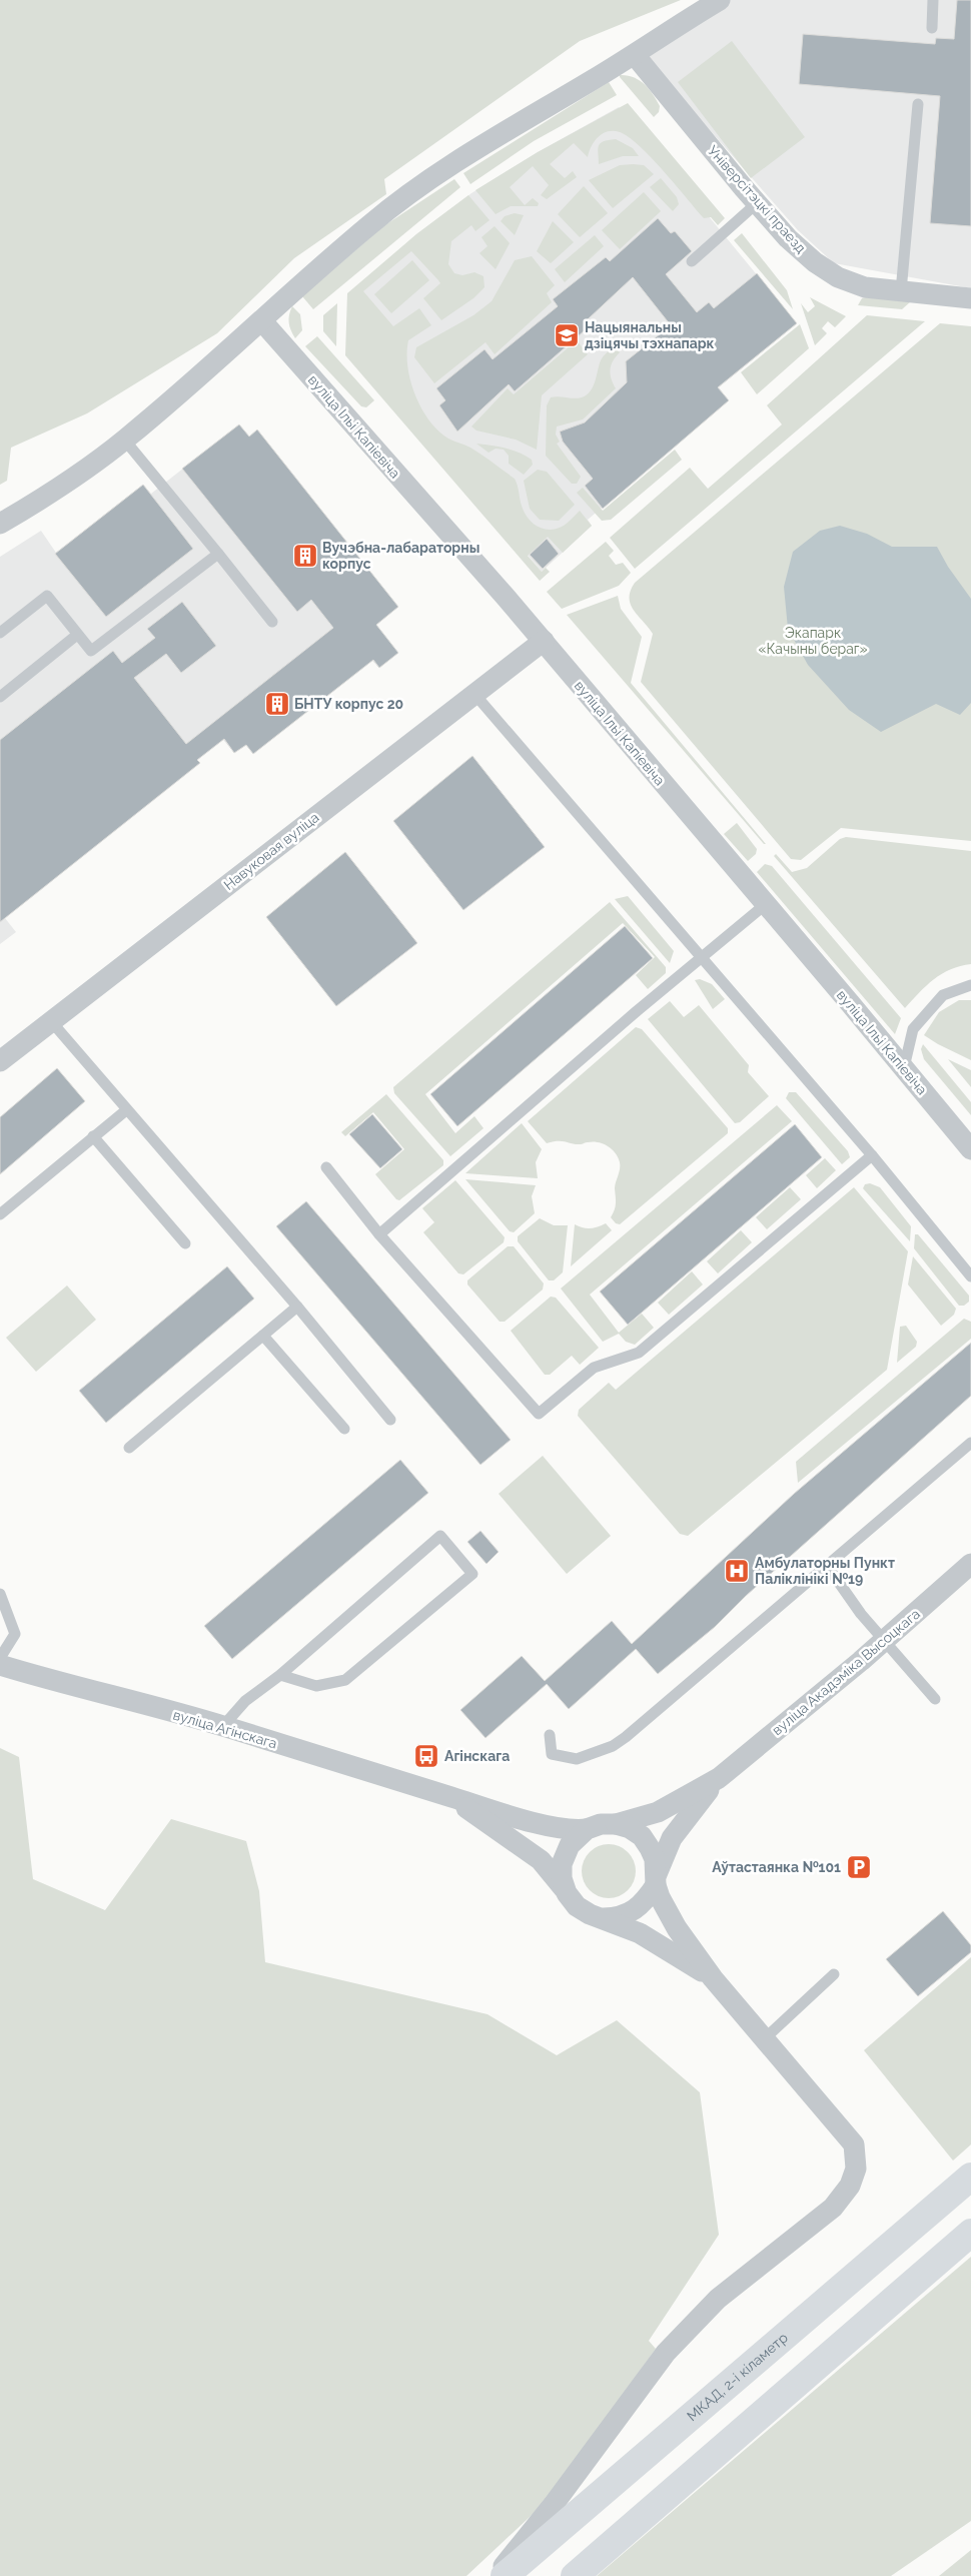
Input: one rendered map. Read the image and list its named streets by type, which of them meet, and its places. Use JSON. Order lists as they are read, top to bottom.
{
  "streets": {
    "highway": ["МКАД, 2-і кіламетр"],
    "street": [
      "Універсітэцкі праезд",
      "вуліца Ільі Капіевіча",
      "Навуковая вуліца",
      "вуліца Акадэміка Высоцкага",
      "вуліца Агінскага"
    ]
  },
  "crossings": [
    ["вуліца Ільі Капіевіча", "Навуковая вуліца"]
  ],
  "parks": ["Экапарк «Качыны бераг»"],
  "places": {
    "school or university": ["Нацыянальны дзіцячы тэхнапарк"],
    "building": ["Вучэбна-лабараторны корпус", "БНТУ корпус 20"],
    "hospital": ["Амбулаторны Пункт Паліклінікі №19"],
    "bus stop": ["Агінскага"],
    "parking": ["Аўтастаянка №101"]
  }
}
